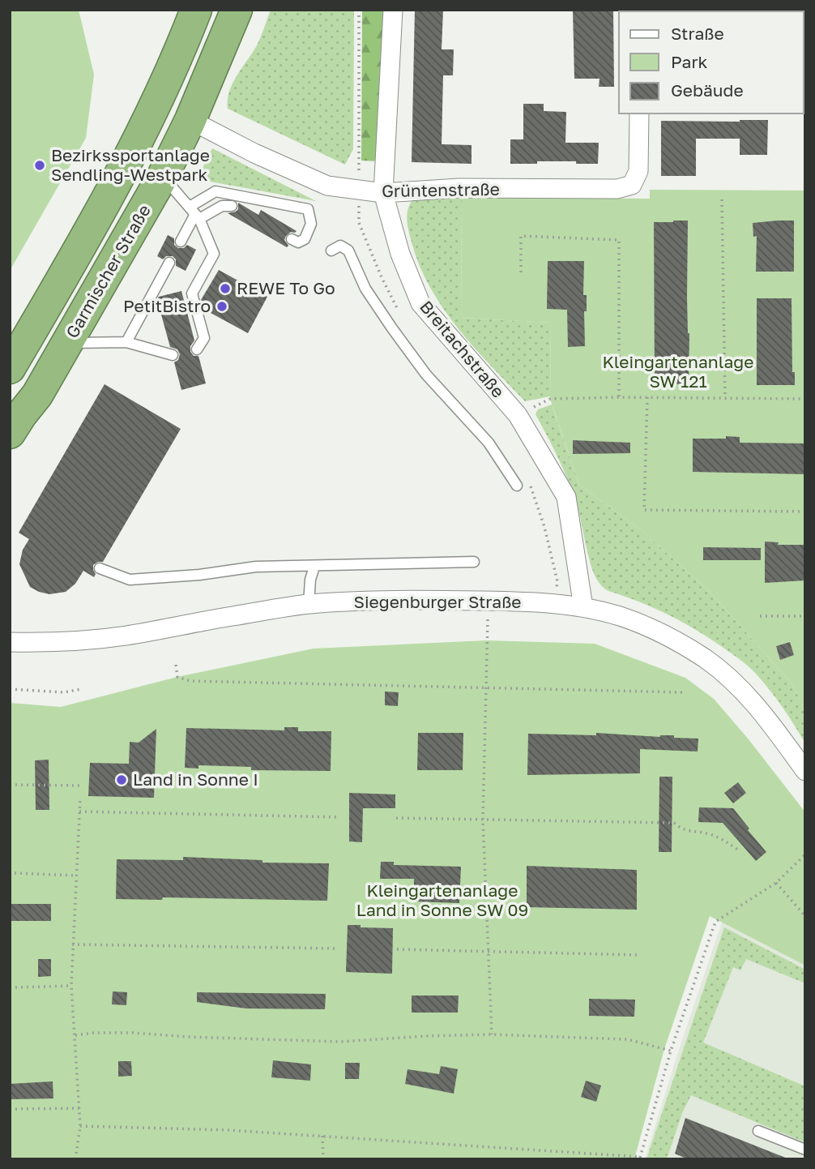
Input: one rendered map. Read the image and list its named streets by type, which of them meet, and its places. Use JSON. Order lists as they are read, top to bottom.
{
  "streets": {
    "highway": ["Garmischer Straße"],
    "street": ["Grüntenstraße", "Breitachstraße", "Siegenburger Straße"]
  },
  "crossings": [
    ["Grüntenstraße", "Garmischer Straße"],
    ["Grüntenstraße", "Breitachstraße"],
    ["Breitachstraße", "Siegenburger Straße"]
  ],
  "parks": ["Kleingartenanlage SW 121", "Kleingartenanlage Land in Sonne SW 09"],
  "places": [
    "Bezirkssportanlage Sendling-Westpark",
    "REWE To Go",
    "PetitBistro",
    "Land in Sonne I"
  ],
  "legend": ["Straße", "Park", "Gebäude"]
}
